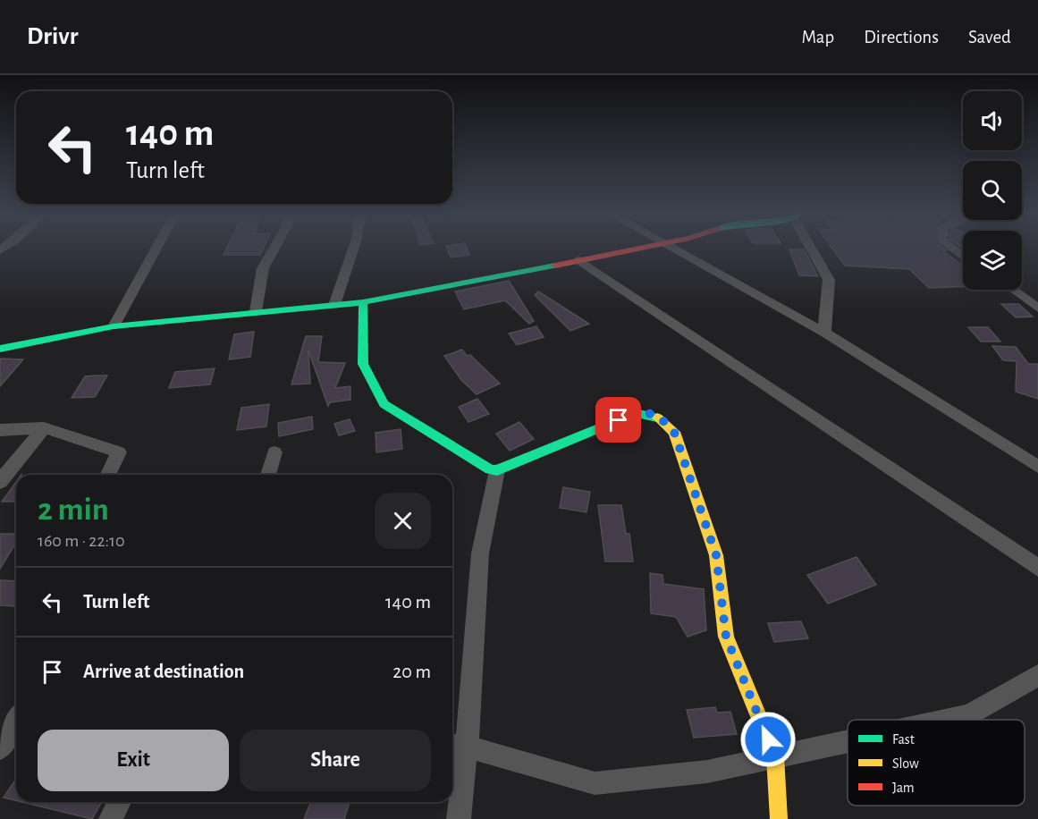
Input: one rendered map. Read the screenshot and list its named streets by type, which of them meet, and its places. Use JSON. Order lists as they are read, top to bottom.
{
  "legend": ["Fast", "Slow", "Jam"],
  "page": {
    "header": "Drivr",
    "nav": ["Map", "Directions", "Saved"],
    "turn": ["140 m", "Turn left"],
    "heading": ["2 min", "160 m · 22:10"],
    "list": [
      {
        "name": "Turn left",
        "value": "140 m"
      },
      {
        "name": "Arrive at destination",
        "value": "20 m"
      }
    ],
    "buttons": ["Exit", "Share"]
  }
}
